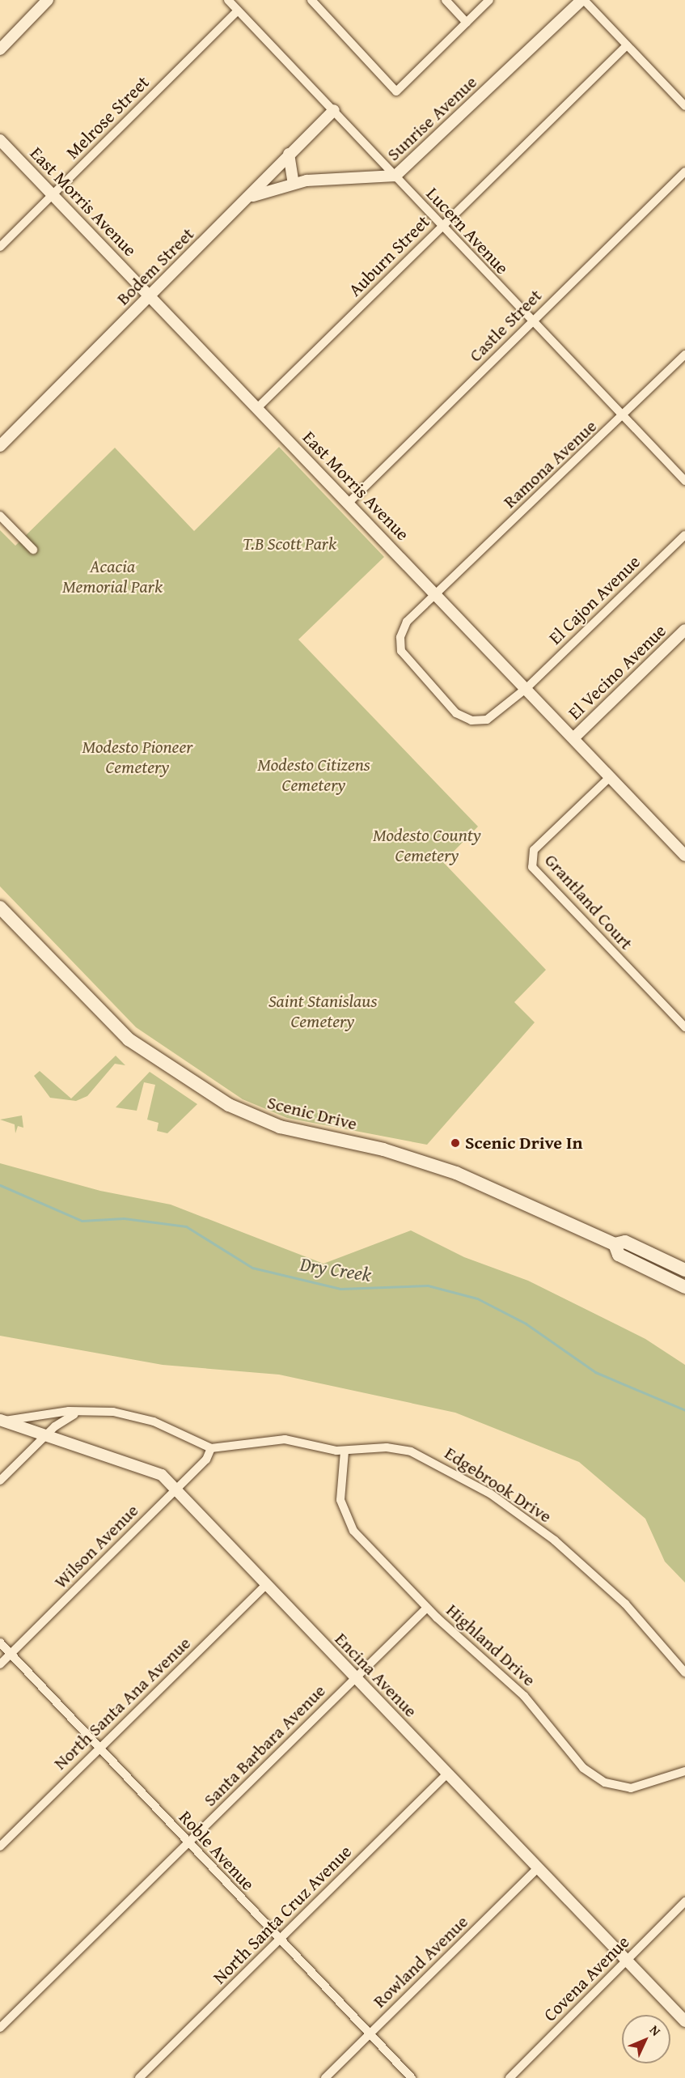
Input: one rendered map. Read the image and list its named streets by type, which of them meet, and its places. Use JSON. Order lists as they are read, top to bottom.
{
  "streets": {
    "main road": ["Scenic Drive"],
    "street": [
      "Melrose Street",
      "Sunrise Avenue",
      "East Morris Avenue",
      "Lucern Avenue",
      "Auburn Street",
      "Bodem Street",
      "Castle Street",
      "Ramona Avenue",
      "El Cajon Avenue",
      "El Vecino Avenue",
      "Grantland Court",
      "Edgebrook Drive",
      "Wilson Avenue",
      "Highland Drive",
      "Encina Avenue",
      "North Santa Ana Avenue",
      "Santa Barbara Avenue",
      "Roble Avenue",
      "North Santa Cruz Avenue",
      "Rowland Avenue",
      "Covena Avenue"
    ]
  },
  "crossings": [
    ["Melrose Street", "East Morris Avenue"],
    ["Melrose Street", "Lucern Avenue"],
    ["Sunrise Avenue", "Lucern Avenue"],
    ["Sunrise Avenue", "Bodem Street"],
    ["East Morris Avenue", "Auburn Street"],
    ["East Morris Avenue", "Bodem Street"],
    ["East Morris Avenue", "Castle Street"],
    ["East Morris Avenue", "Ramona Avenue"],
    ["East Morris Avenue", "El Cajon Avenue"],
    ["East Morris Avenue", "El Vecino Avenue"],
    ["East Morris Avenue", "Grantland Court"],
    ["Lucern Avenue", "Auburn Street"],
    ["Lucern Avenue", "Bodem Street"],
    ["Lucern Avenue", "Castle Street"],
    ["Lucern Avenue", "Ramona Avenue"],
    ["Ramona Avenue", "El Cajon Avenue"],
    ["Edgebrook Drive", "Wilson Avenue"],
    ["Edgebrook Drive", "Highland Drive"],
    ["Wilson Avenue", "Encina Avenue"],
    ["Wilson Avenue", "Roble Avenue"],
    ["Highland Drive", "Santa Barbara Avenue"],
    ["Encina Avenue", "North Santa Ana Avenue"],
    ["Encina Avenue", "Santa Barbara Avenue"],
    ["Encina Avenue", "North Santa Cruz Avenue"],
    ["Encina Avenue", "Rowland Avenue"],
    ["Encina Avenue", "Covena Avenue"],
    ["North Santa Ana Avenue", "Roble Avenue"],
    ["Santa Barbara Avenue", "Roble Avenue"],
    ["Roble Avenue", "North Santa Cruz Avenue"],
    ["Roble Avenue", "Rowland Avenue"]
  ],
  "water": ["Dry Creek"],
  "parks": [
    "T.B Scott Park",
    "Acacia Memorial Park",
    "Modesto Pioneer Cemetery",
    "Modesto Citizens Cemetery",
    "Modesto County Cemetery",
    "Saint Stanislaus Cemetery"
  ],
  "places": ["Scenic Drive In"],
  "north": "top right"
}
